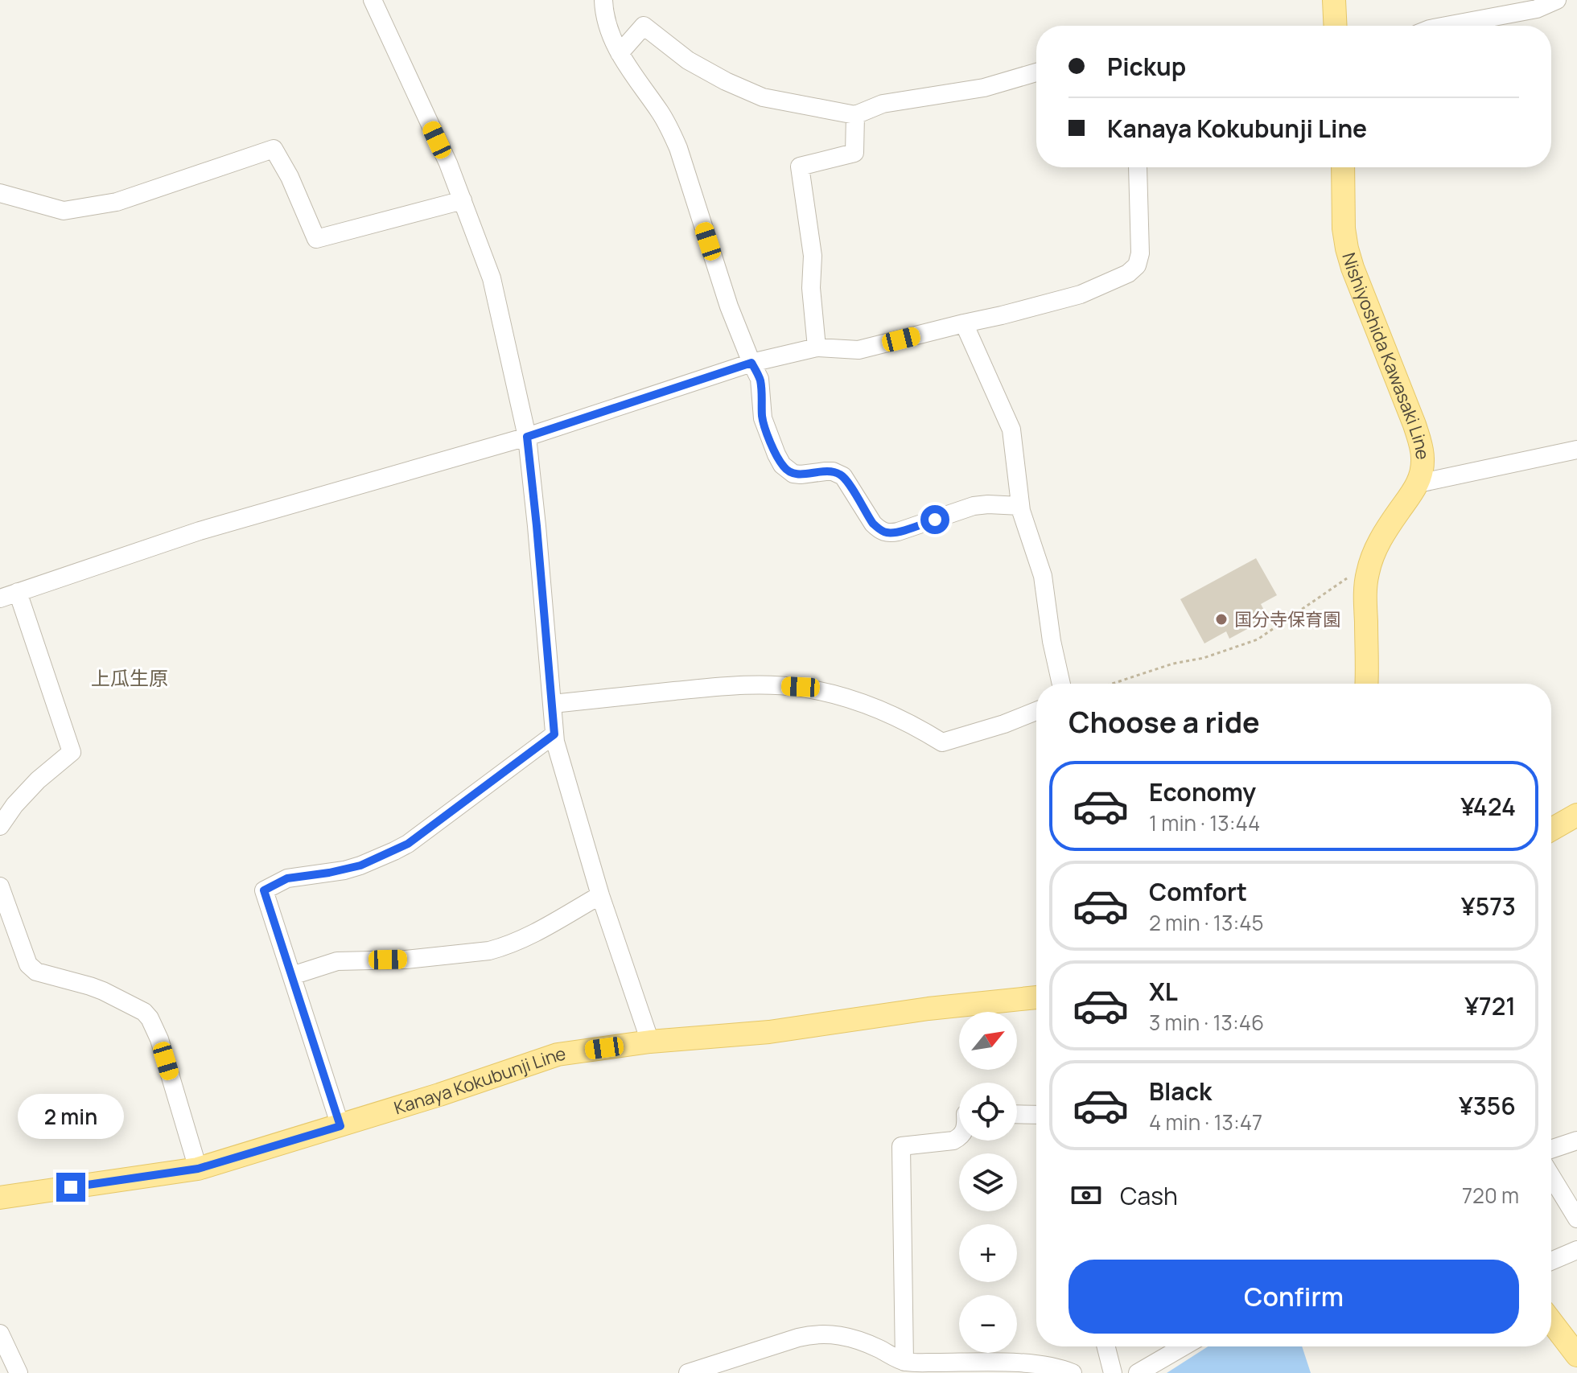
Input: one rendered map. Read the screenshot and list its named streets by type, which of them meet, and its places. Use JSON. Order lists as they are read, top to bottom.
{
  "streets": {
    "main road": ["Nishiyoshida Kawasaki Line", "Kanaya Kokubunji Line"]
  },
  "districts": ["上瓜生原"],
  "places": ["国分寺保育園"],
  "north": "top right",
  "page": {
    "banner": ["Pickup", "Kanaya Kokubunji Line"],
    "heading": "Choose a ride",
    "list": [
      {
        "name": "Economy",
        "note": "1 min · 13:44",
        "value": "¥424"
      },
      {
        "name": "Comfort",
        "note": "2 min · 13:45",
        "value": "¥573"
      },
      {
        "name": "XL",
        "note": "3 min · 13:46",
        "value": "¥721"
      },
      {
        "name": "Black",
        "note": "4 min · 13:47",
        "value": "¥356"
      }
    ],
    "map_buttons": ["+", "−"],
    "bubble": "2 min",
    "pay": ["Cash", "720 m"],
    "buttons": "Confirm"
  }
}
